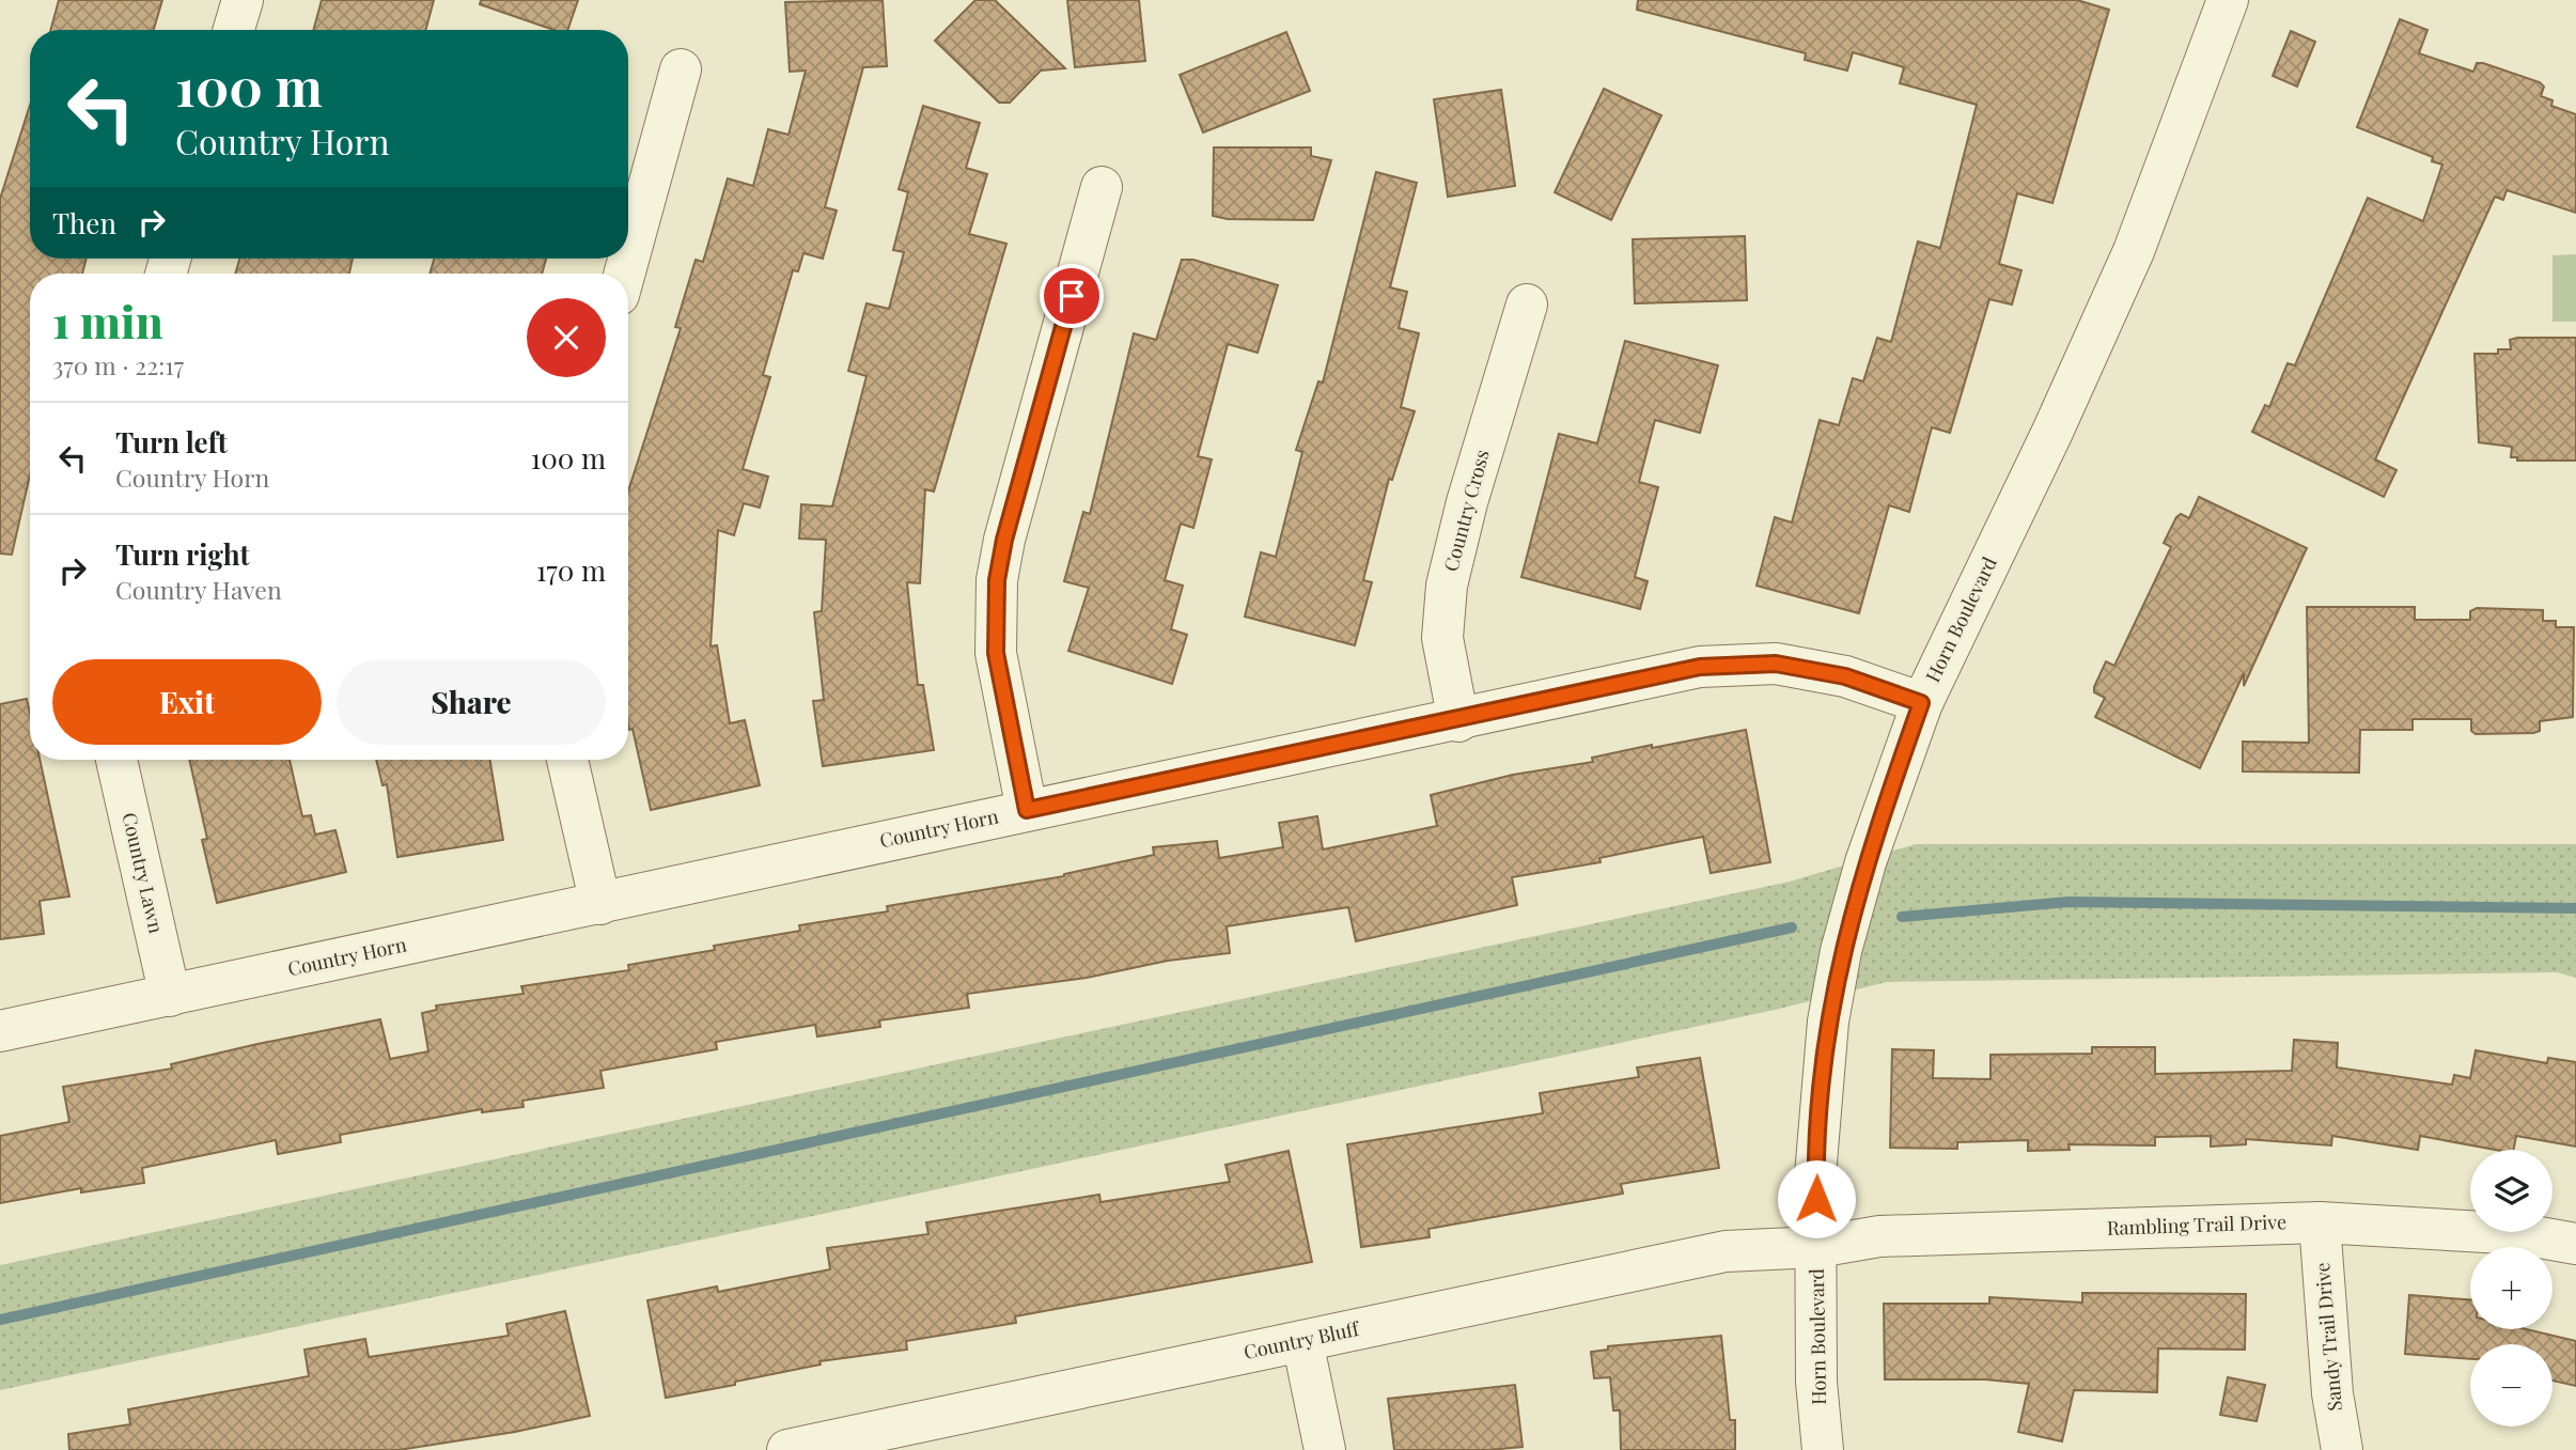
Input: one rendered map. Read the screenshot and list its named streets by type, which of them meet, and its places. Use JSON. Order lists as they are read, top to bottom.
{
  "streets": {
    "street": [
      "Country Cross",
      "Horn Boulevard",
      "Country Horn",
      "Country Lawn",
      "Rambling Trail Drive",
      "Sandy Trail Drive",
      "Country Bluff"
    ]
  },
  "crossings": [
    ["Country Cross", "Country Horn"],
    ["Horn Boulevard", "Country Horn"],
    ["Horn Boulevard", "Rambling Trail Drive"],
    ["Horn Boulevard", "Country Bluff"],
    ["Country Horn", "Country Lawn"],
    ["Rambling Trail Drive", "Sandy Trail Drive"],
    ["Rambling Trail Drive", "Country Bluff"]
  ],
  "page": {
    "turn": ["100 m", "Country Horn"],
    "then": "Then",
    "heading": ["1 min", "370 m · 22:17"],
    "list": [
      {
        "name": "Turn left",
        "note": "Country Horn",
        "value": "100 m"
      },
      {
        "name": "Turn right",
        "note": "Country Haven",
        "value": "170 m"
      }
    ],
    "buttons": ["Exit", "Share"],
    "map_buttons": ["+", "−"]
  }
}
